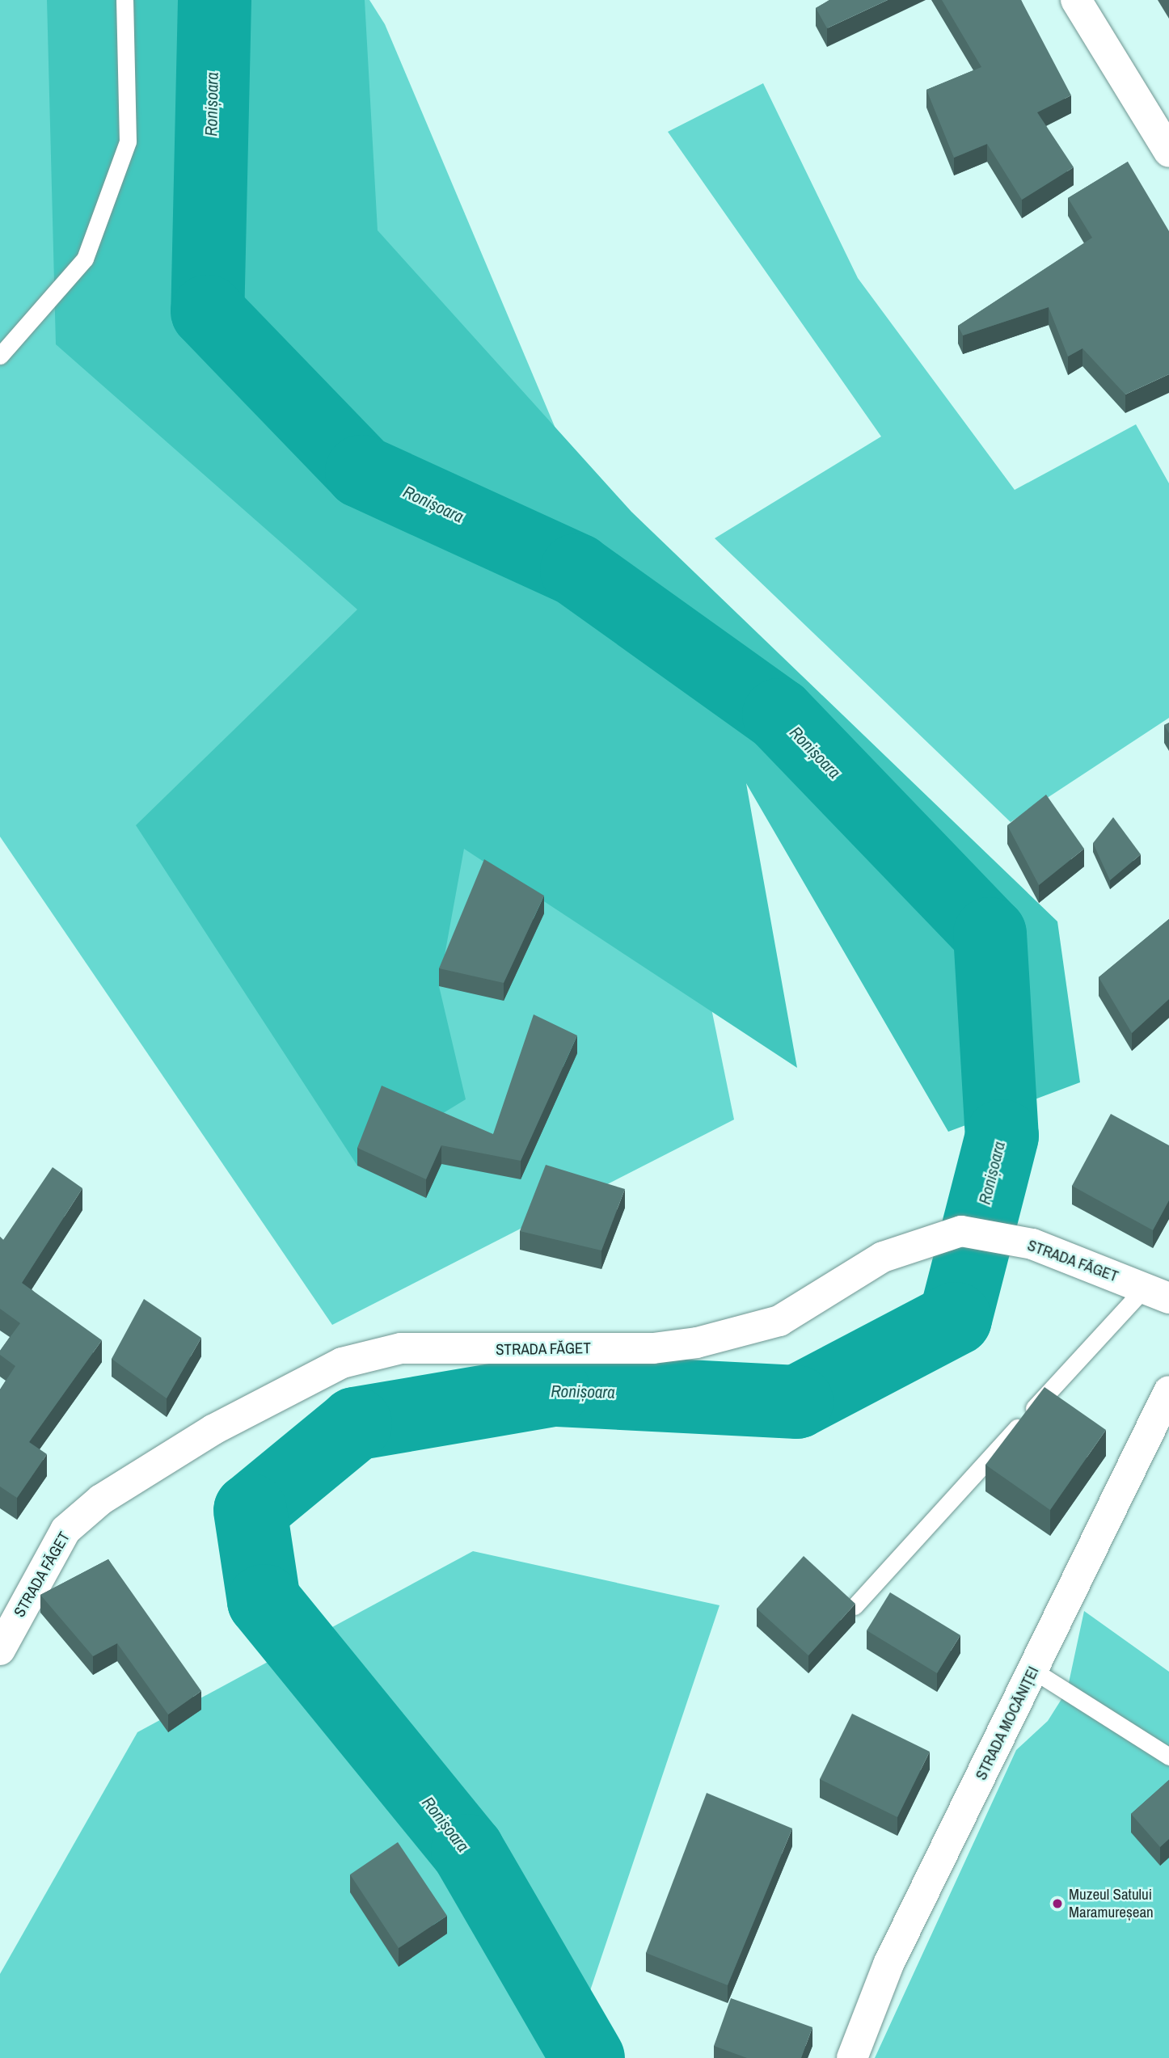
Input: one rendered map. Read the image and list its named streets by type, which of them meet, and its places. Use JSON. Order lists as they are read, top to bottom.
{
  "streets": {
    "street": ["STRADA FĂGET", "STRADA MOCĂNIȚEI"]
  },
  "water": ["Ronișoara"],
  "places": ["Muzeul Satului Maramureșean"]
}
